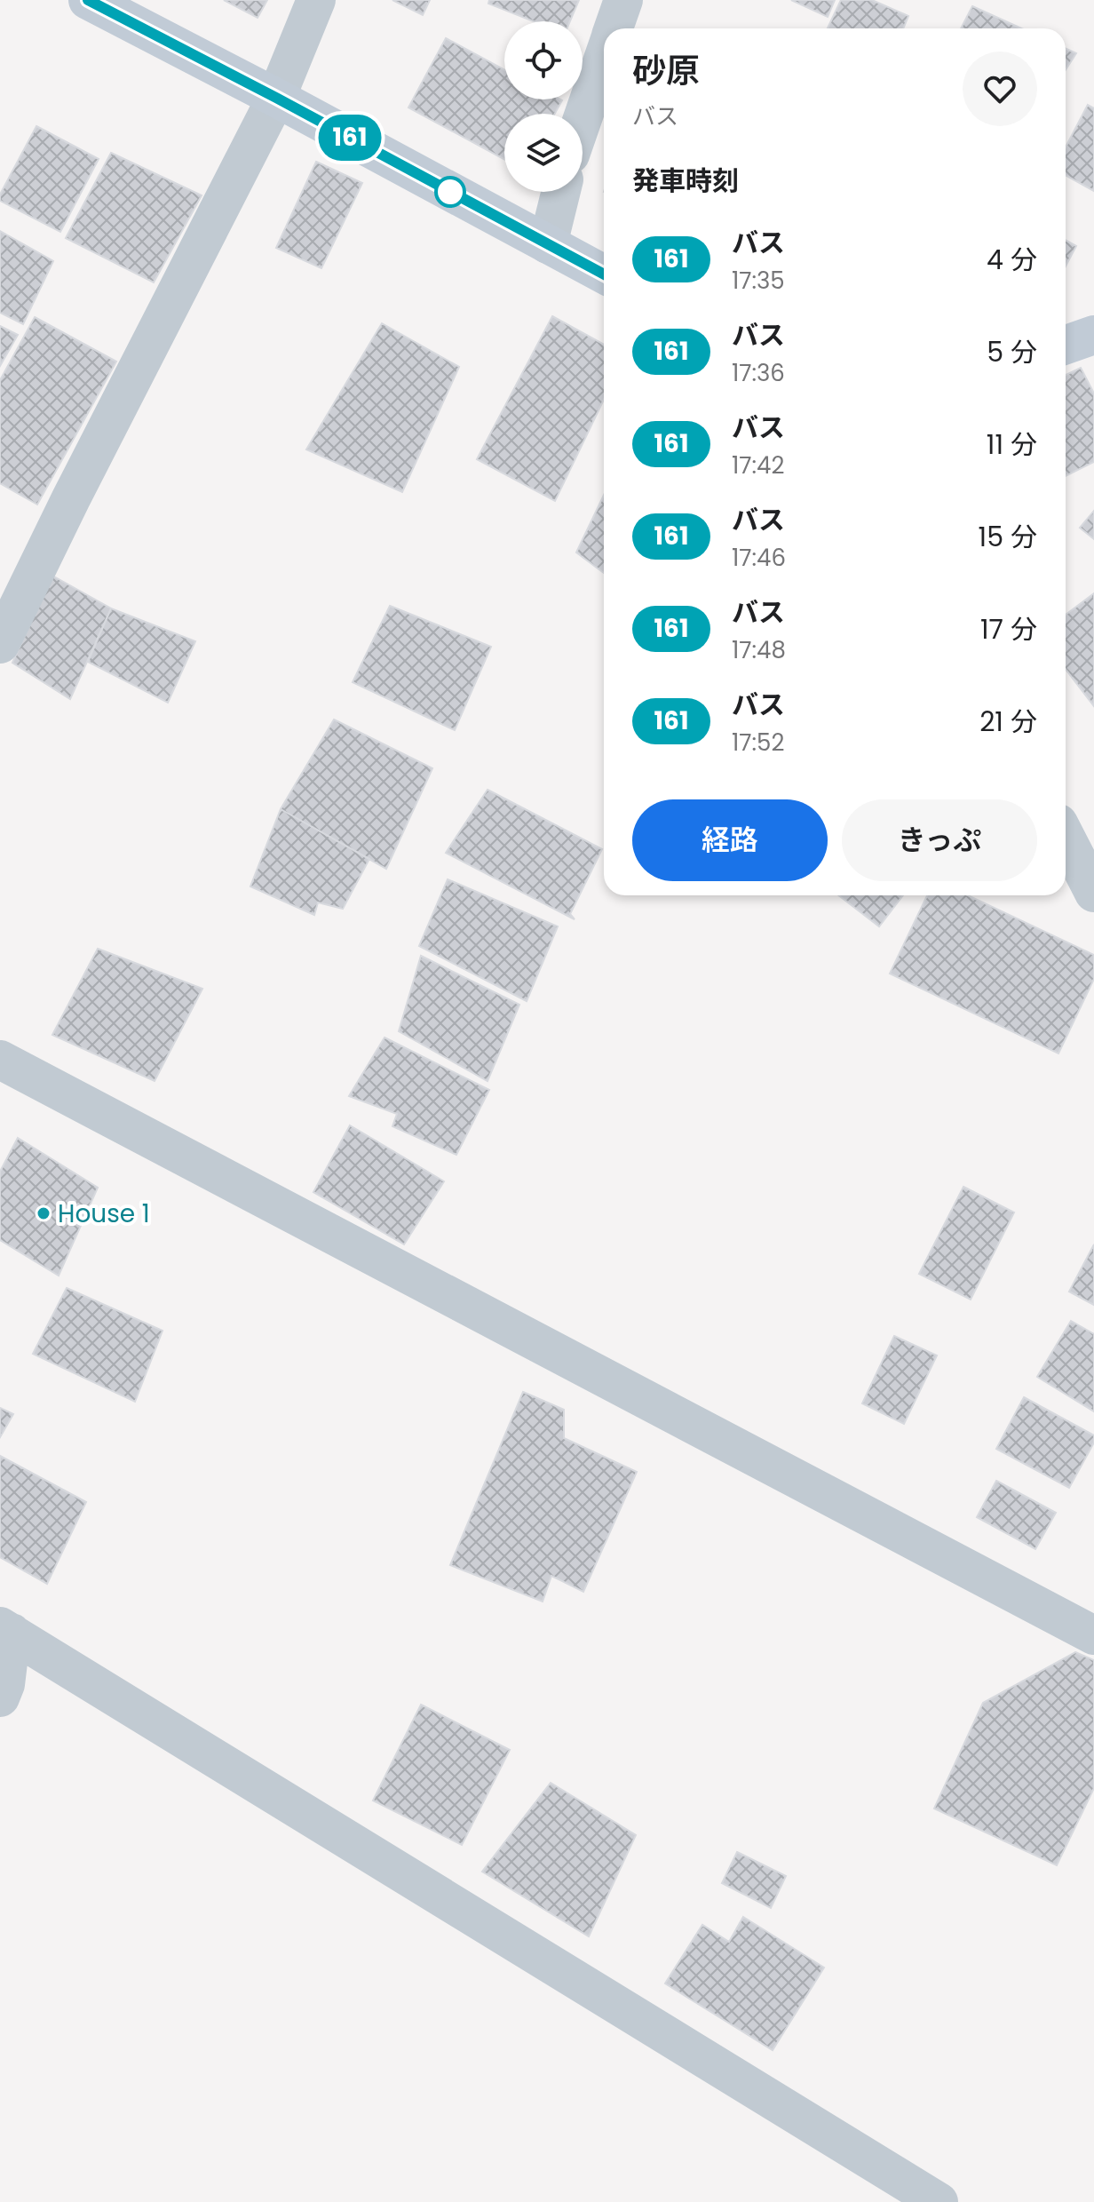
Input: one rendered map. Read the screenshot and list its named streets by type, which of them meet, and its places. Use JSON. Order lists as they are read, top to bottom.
{
  "places": ["House 1"],
  "lines": ["bus line 161"],
  "page": {
    "on_map": "161",
    "heading": [
      ["砂原", "バス"],
      "発車時刻"
    ],
    "list": [
      {
        "mark": "161",
        "name": "バス",
        "note": "17:35",
        "value": "4 分"
      },
      {
        "mark": "161",
        "name": "バス",
        "note": "17:36",
        "value": "5 分"
      },
      {
        "mark": "161",
        "name": "バス",
        "note": "17:42",
        "value": "11 分"
      },
      {
        "mark": "161",
        "name": "バス",
        "note": "17:46",
        "value": "15 分"
      },
      {
        "mark": "161",
        "name": "バス",
        "note": "17:48",
        "value": "17 分"
      },
      {
        "mark": "161",
        "name": "バス",
        "note": "17:52",
        "value": "21 分"
      }
    ],
    "buttons": ["経路", "きっぷ"]
  }
}
